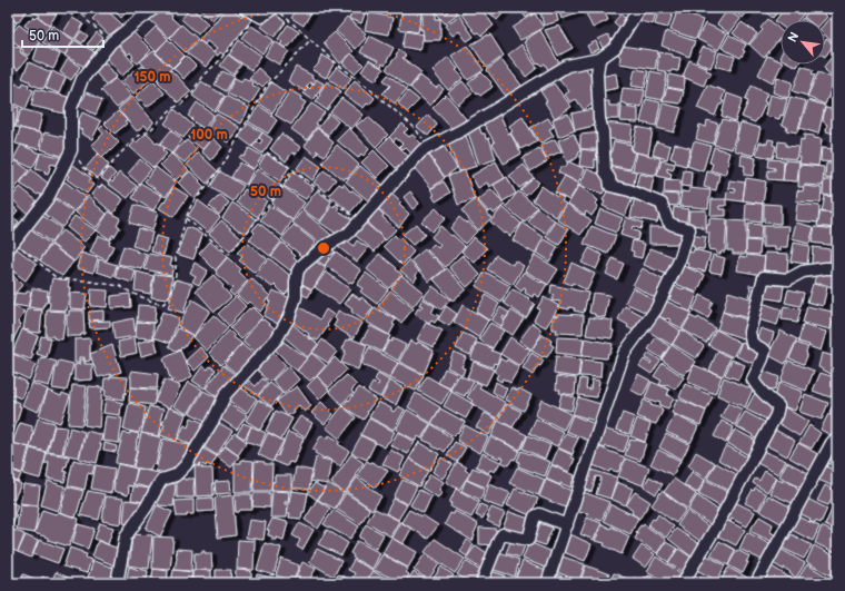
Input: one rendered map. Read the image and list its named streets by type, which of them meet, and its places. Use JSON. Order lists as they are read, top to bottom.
{
  "scale_bar": "50 m",
  "north": "top left",
  "rings": ["150 m", "100 m", "50 m"]
}
